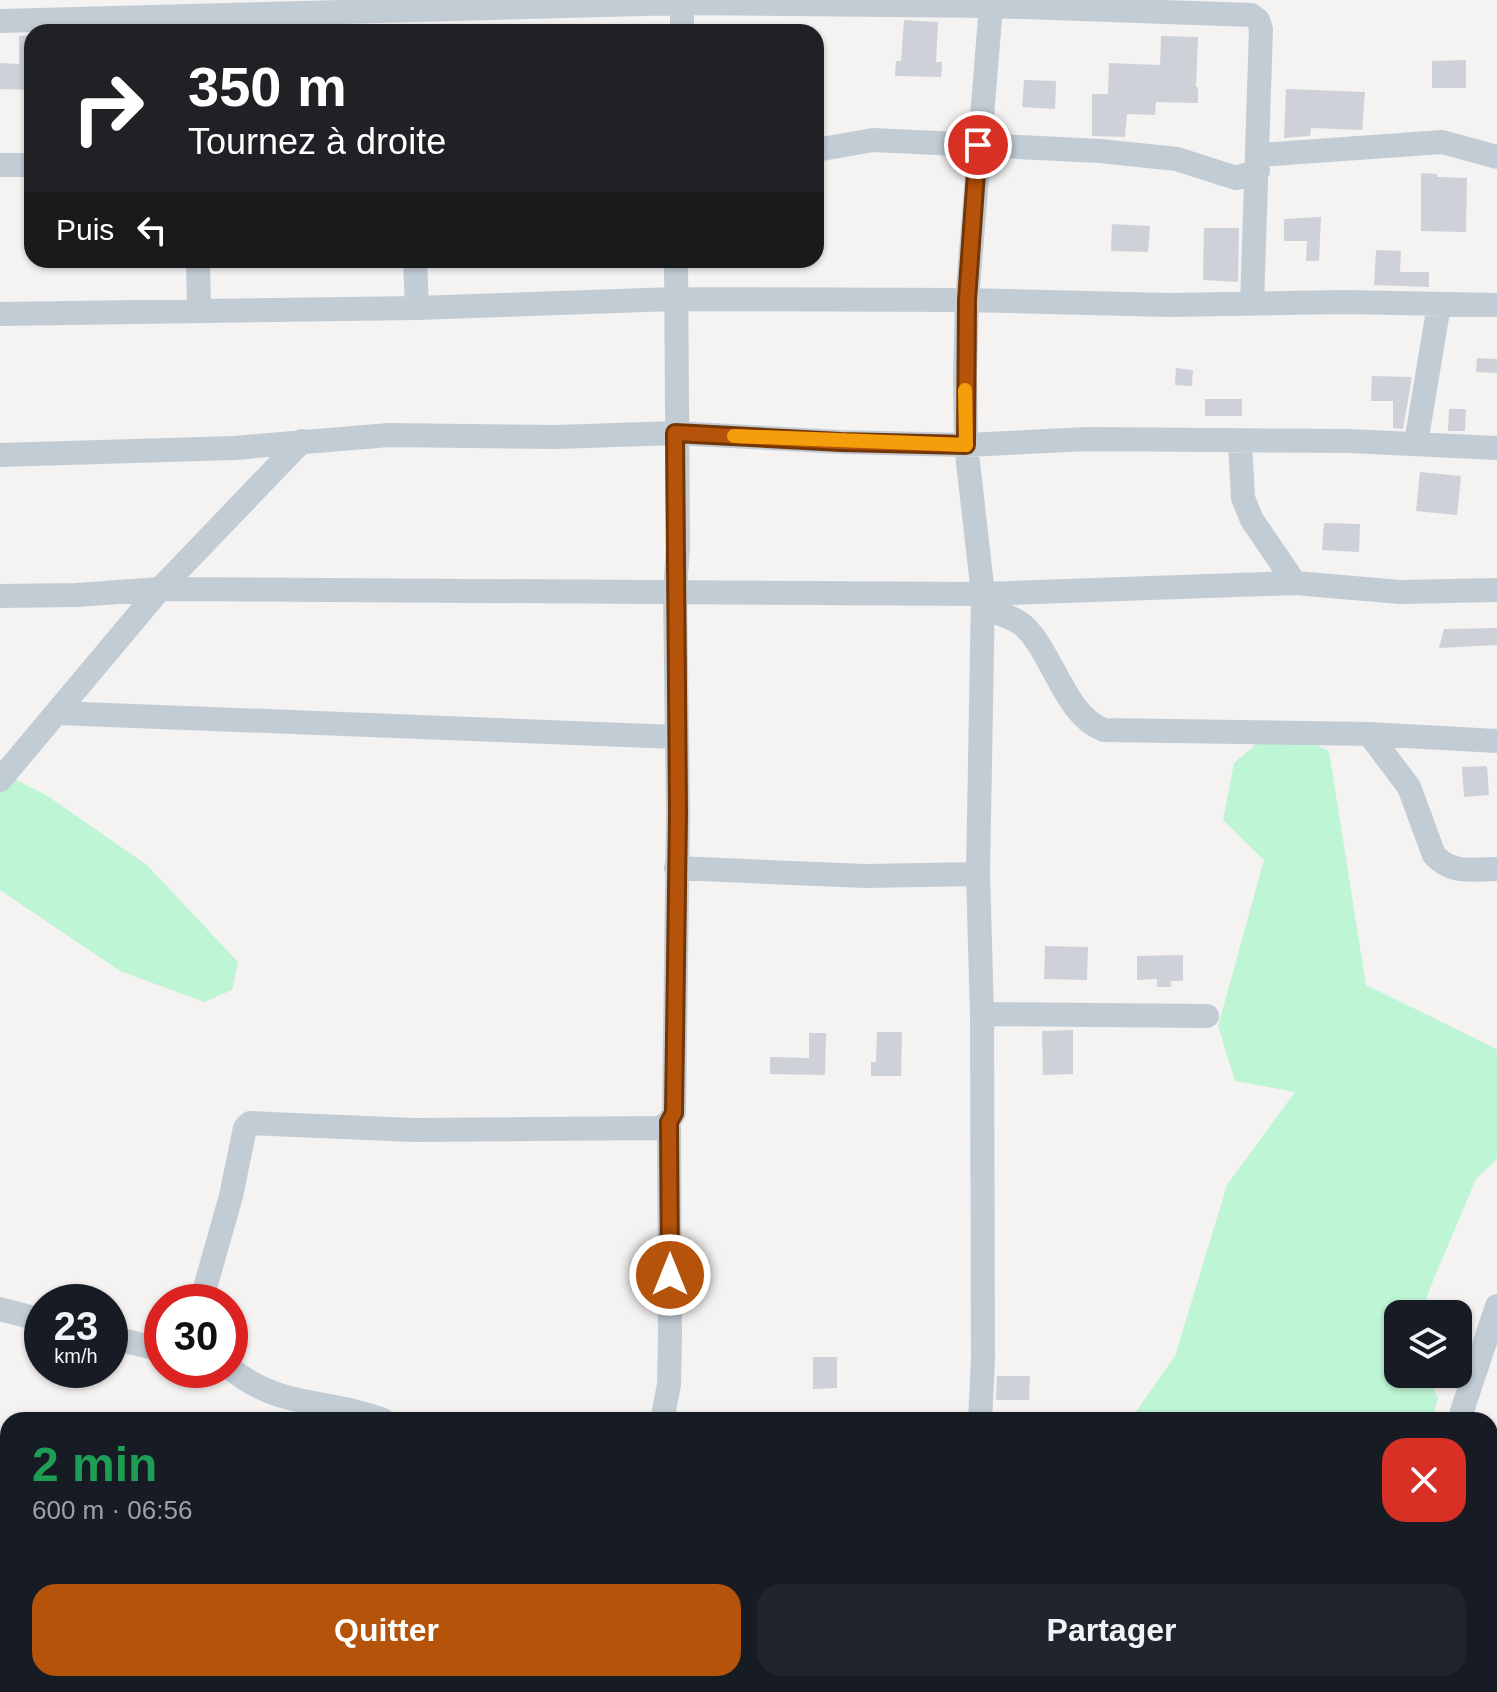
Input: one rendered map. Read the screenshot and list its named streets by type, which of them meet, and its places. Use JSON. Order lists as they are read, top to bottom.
{
  "page": {
    "turn": ["350 m", "Tournez à droite"],
    "then": "Puis",
    "speed": "23 km/h",
    "limit": "30",
    "heading": ["2 min", "600 m · 06:56"],
    "buttons": ["Quitter", "Partager"]
  }
}
